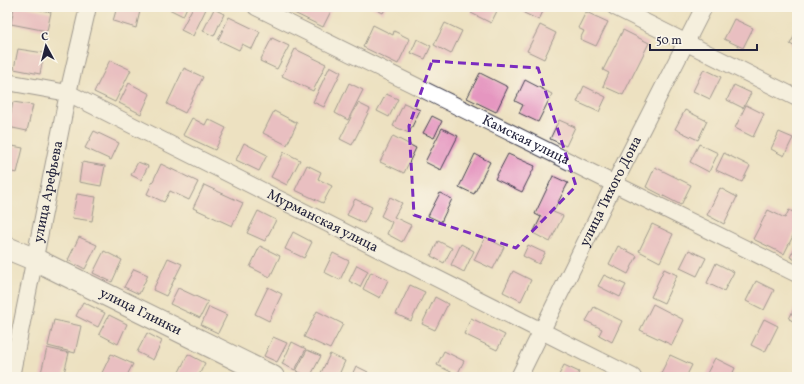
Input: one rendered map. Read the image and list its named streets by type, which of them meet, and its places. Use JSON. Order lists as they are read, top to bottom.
{
  "streets": {
    "street": [
      "Камская улица",
      "улица Тихого Дона",
      "улица Арефьева",
      "Мурманская улица",
      "улица Глинки"
    ]
  },
  "crossings": [
    ["Камская улица", "улица Тихого Дона"],
    ["улица Тихого Дона", "Мурманская улица"],
    ["улица Арефьева", "Мурманская улица"],
    ["улица Арефьева", "улица Глинки"]
  ],
  "scale_bar": "50 m",
  "north": "top"
}
